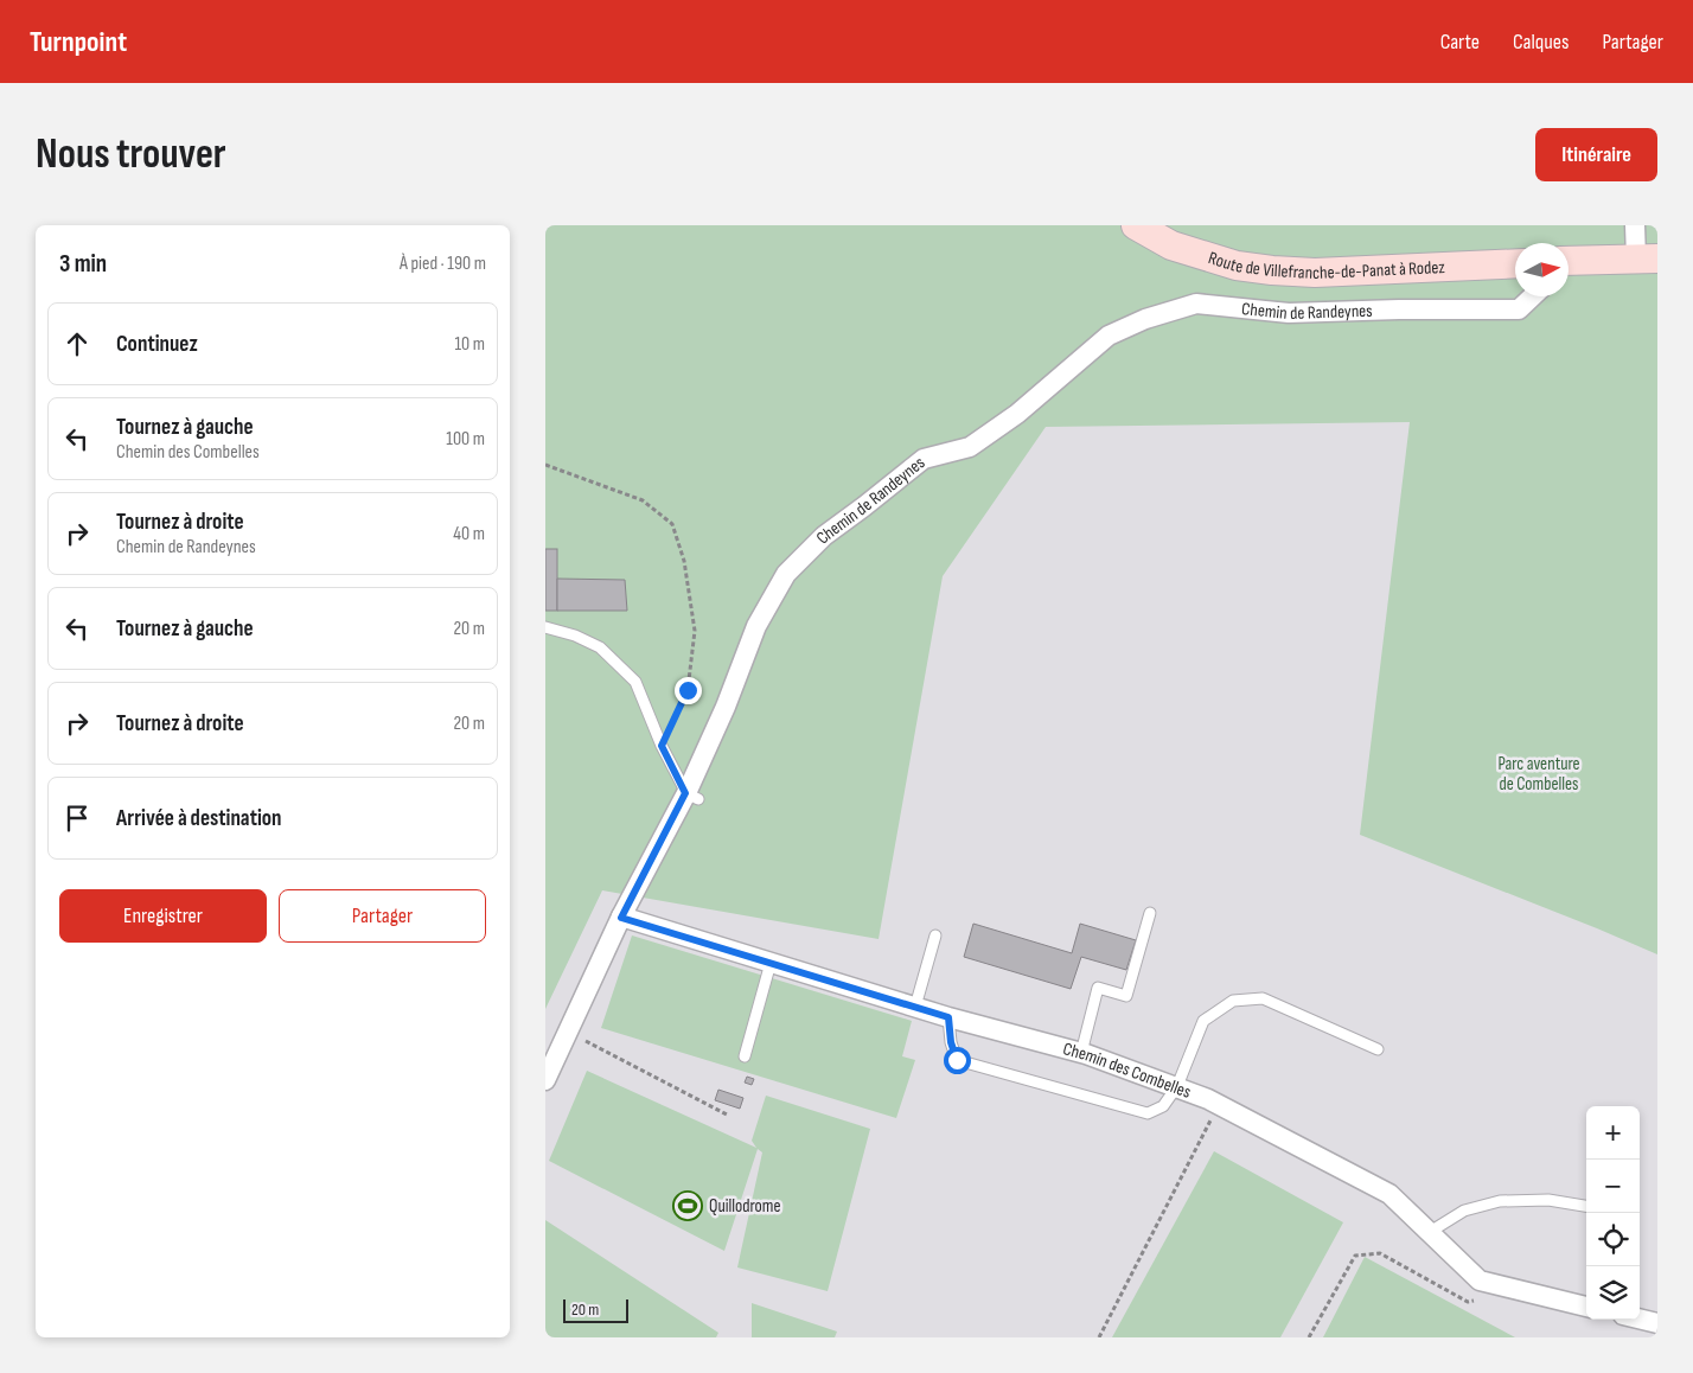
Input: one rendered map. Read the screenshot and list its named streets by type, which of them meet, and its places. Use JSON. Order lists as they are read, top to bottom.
{
  "streets": {
    "main road": ["Route de Villefranche-de-Panat à Rodez"],
    "street": ["Chemin de Randeynes", "Chemin des Combelles"]
  },
  "crossings": [
    ["Chemin de Randeynes", "Chemin des Combelles"]
  ],
  "parks": ["Parc aventure de Combelles"],
  "places": {
    "sports": ["Quillodrome"]
  },
  "scale_bar": "20 m",
  "north": "right",
  "page": {
    "header": "Turnpoint",
    "nav": ["Carte", "Calques", "Partager"],
    "buttons": [
      "Itinéraire",
      ["Enregistrer", "Partager"]
    ],
    "title": "Nous trouver",
    "heading": ["3 min", "À pied · 190 m"],
    "list": [
      ["Continuez", "10 m"],
      ["Tournez à gauche", "Chemin des Combelles", "100 m"],
      ["Tournez à droite", "Chemin de Randeynes", "40 m"],
      ["Tournez à gauche", "20 m"],
      ["Tournez à droite", "20 m"],
      "Arrivée à destination"
    ],
    "map_buttons": ["+", "−"],
    "scale": "20 m"
  }
}
